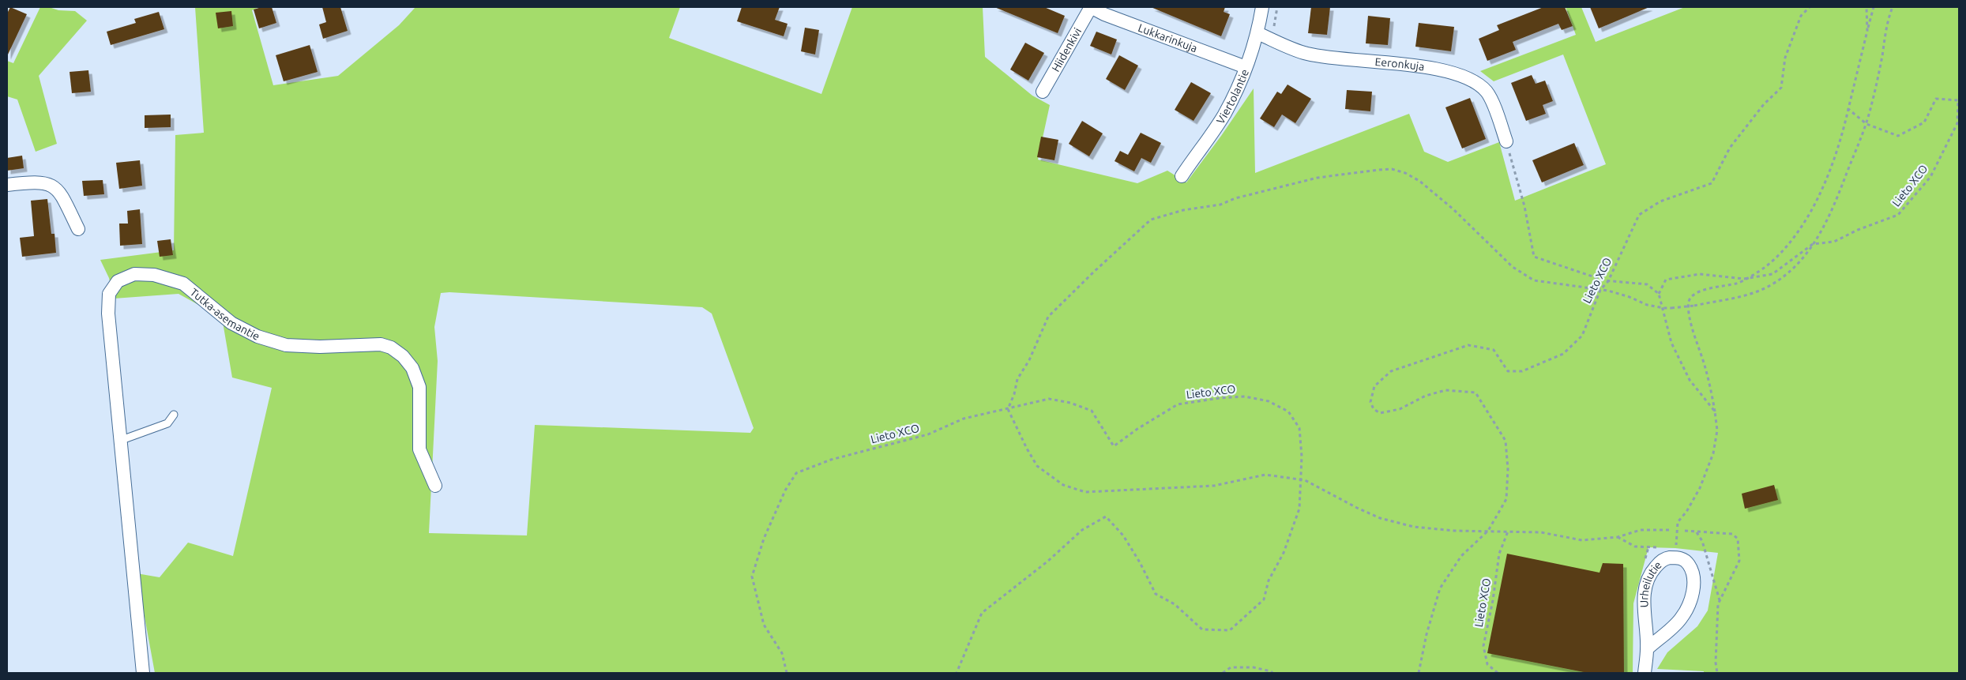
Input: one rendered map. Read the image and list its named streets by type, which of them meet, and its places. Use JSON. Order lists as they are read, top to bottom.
{
  "streets": {
    "street": [
      "Lukkarinkuja",
      "Hiidenkivi",
      "Eeronkuja",
      "Viertolantie",
      "Tutka-asemantie",
      "Urheilutie"
    ],
    "path": ["Lieto XCO"]
  },
  "crossings": [
    ["Lukkarinkuja", "Hiidenkivi"],
    ["Lukkarinkuja", "Viertolantie"],
    ["Eeronkuja", "Viertolantie"]
  ]
}
